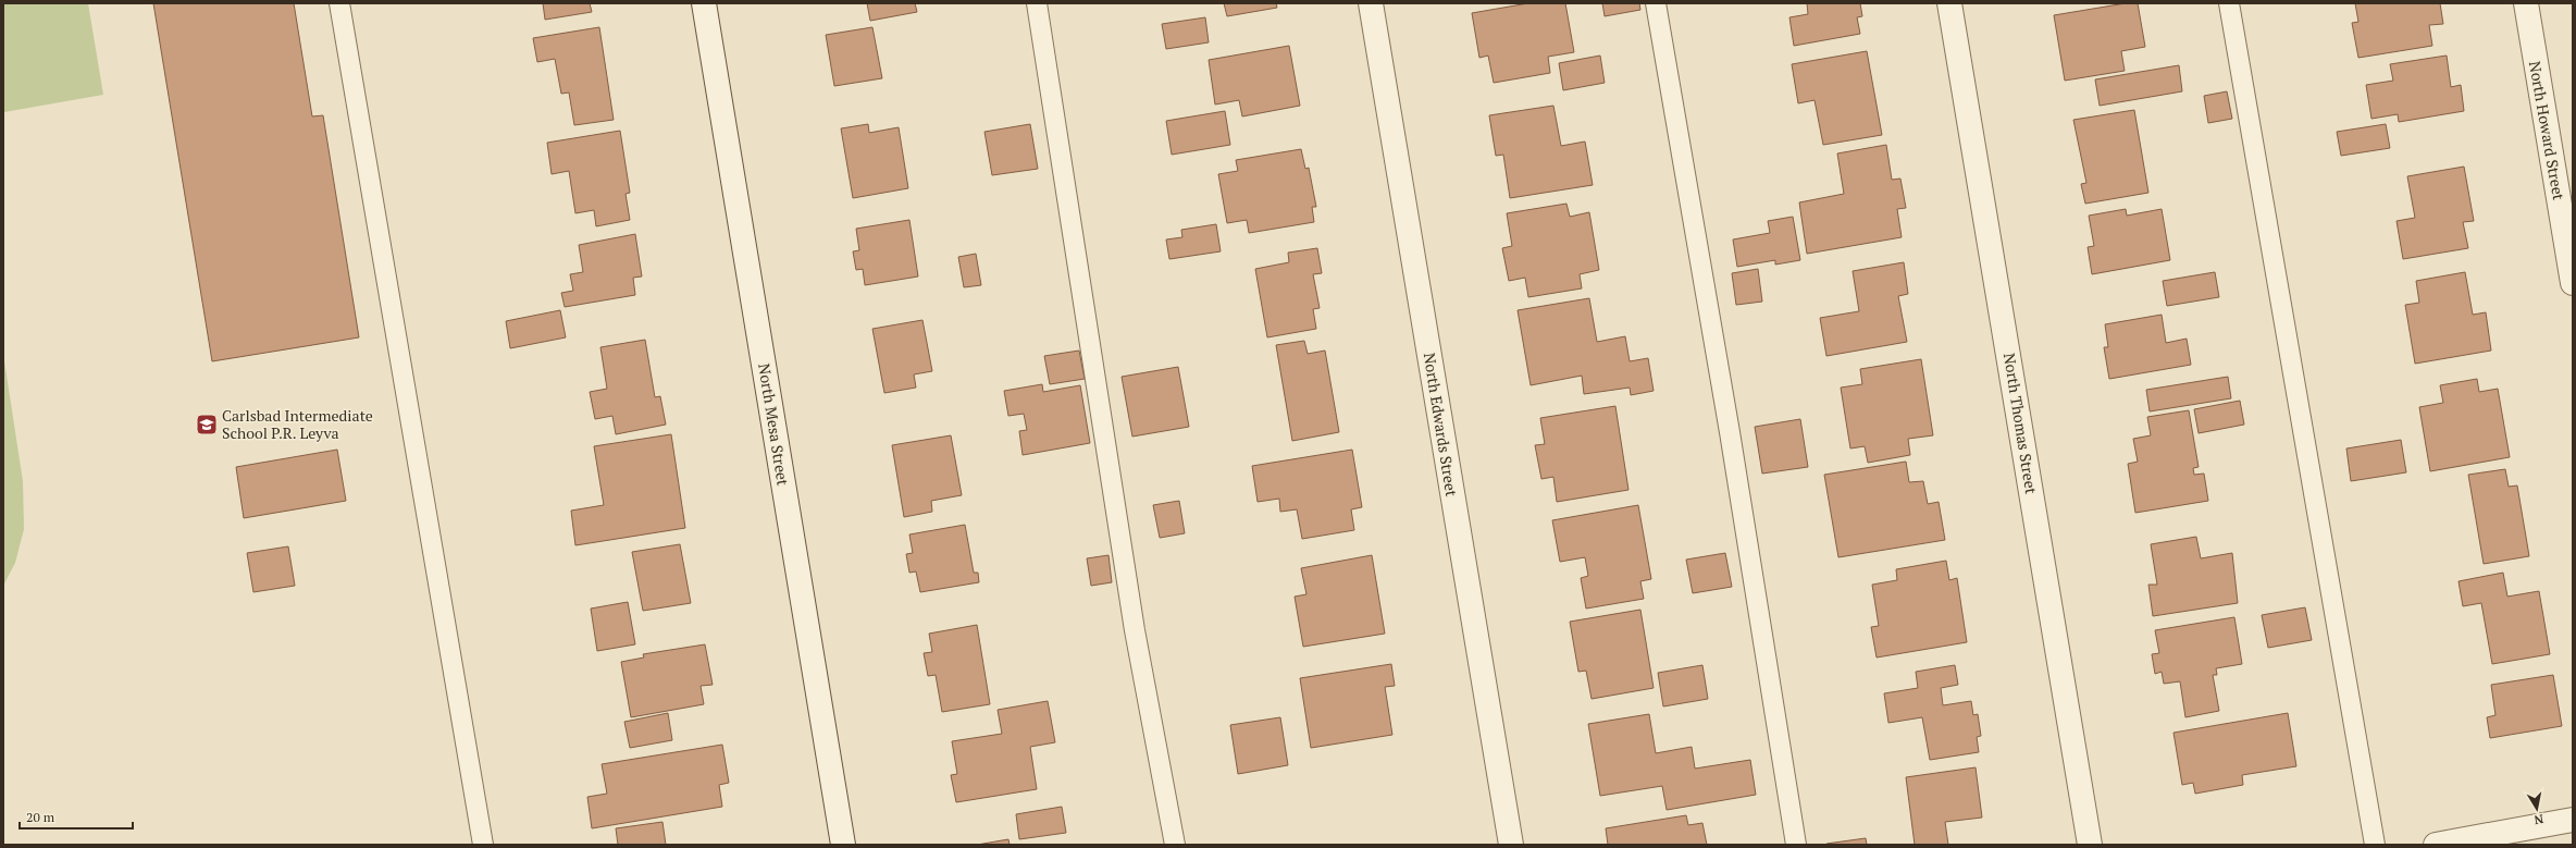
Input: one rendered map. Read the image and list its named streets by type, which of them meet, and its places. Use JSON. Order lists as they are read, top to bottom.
{
  "streets": {
    "street": [
      "North Howard Street",
      "North Thomas Street",
      "North Mesa Street",
      "North Edwards Street"
    ]
  },
  "places": {
    "school or university": ["Carlsbad Intermediate School P.R. Leyva"]
  },
  "scale_bar": "20 m",
  "north": "bottom"
}
